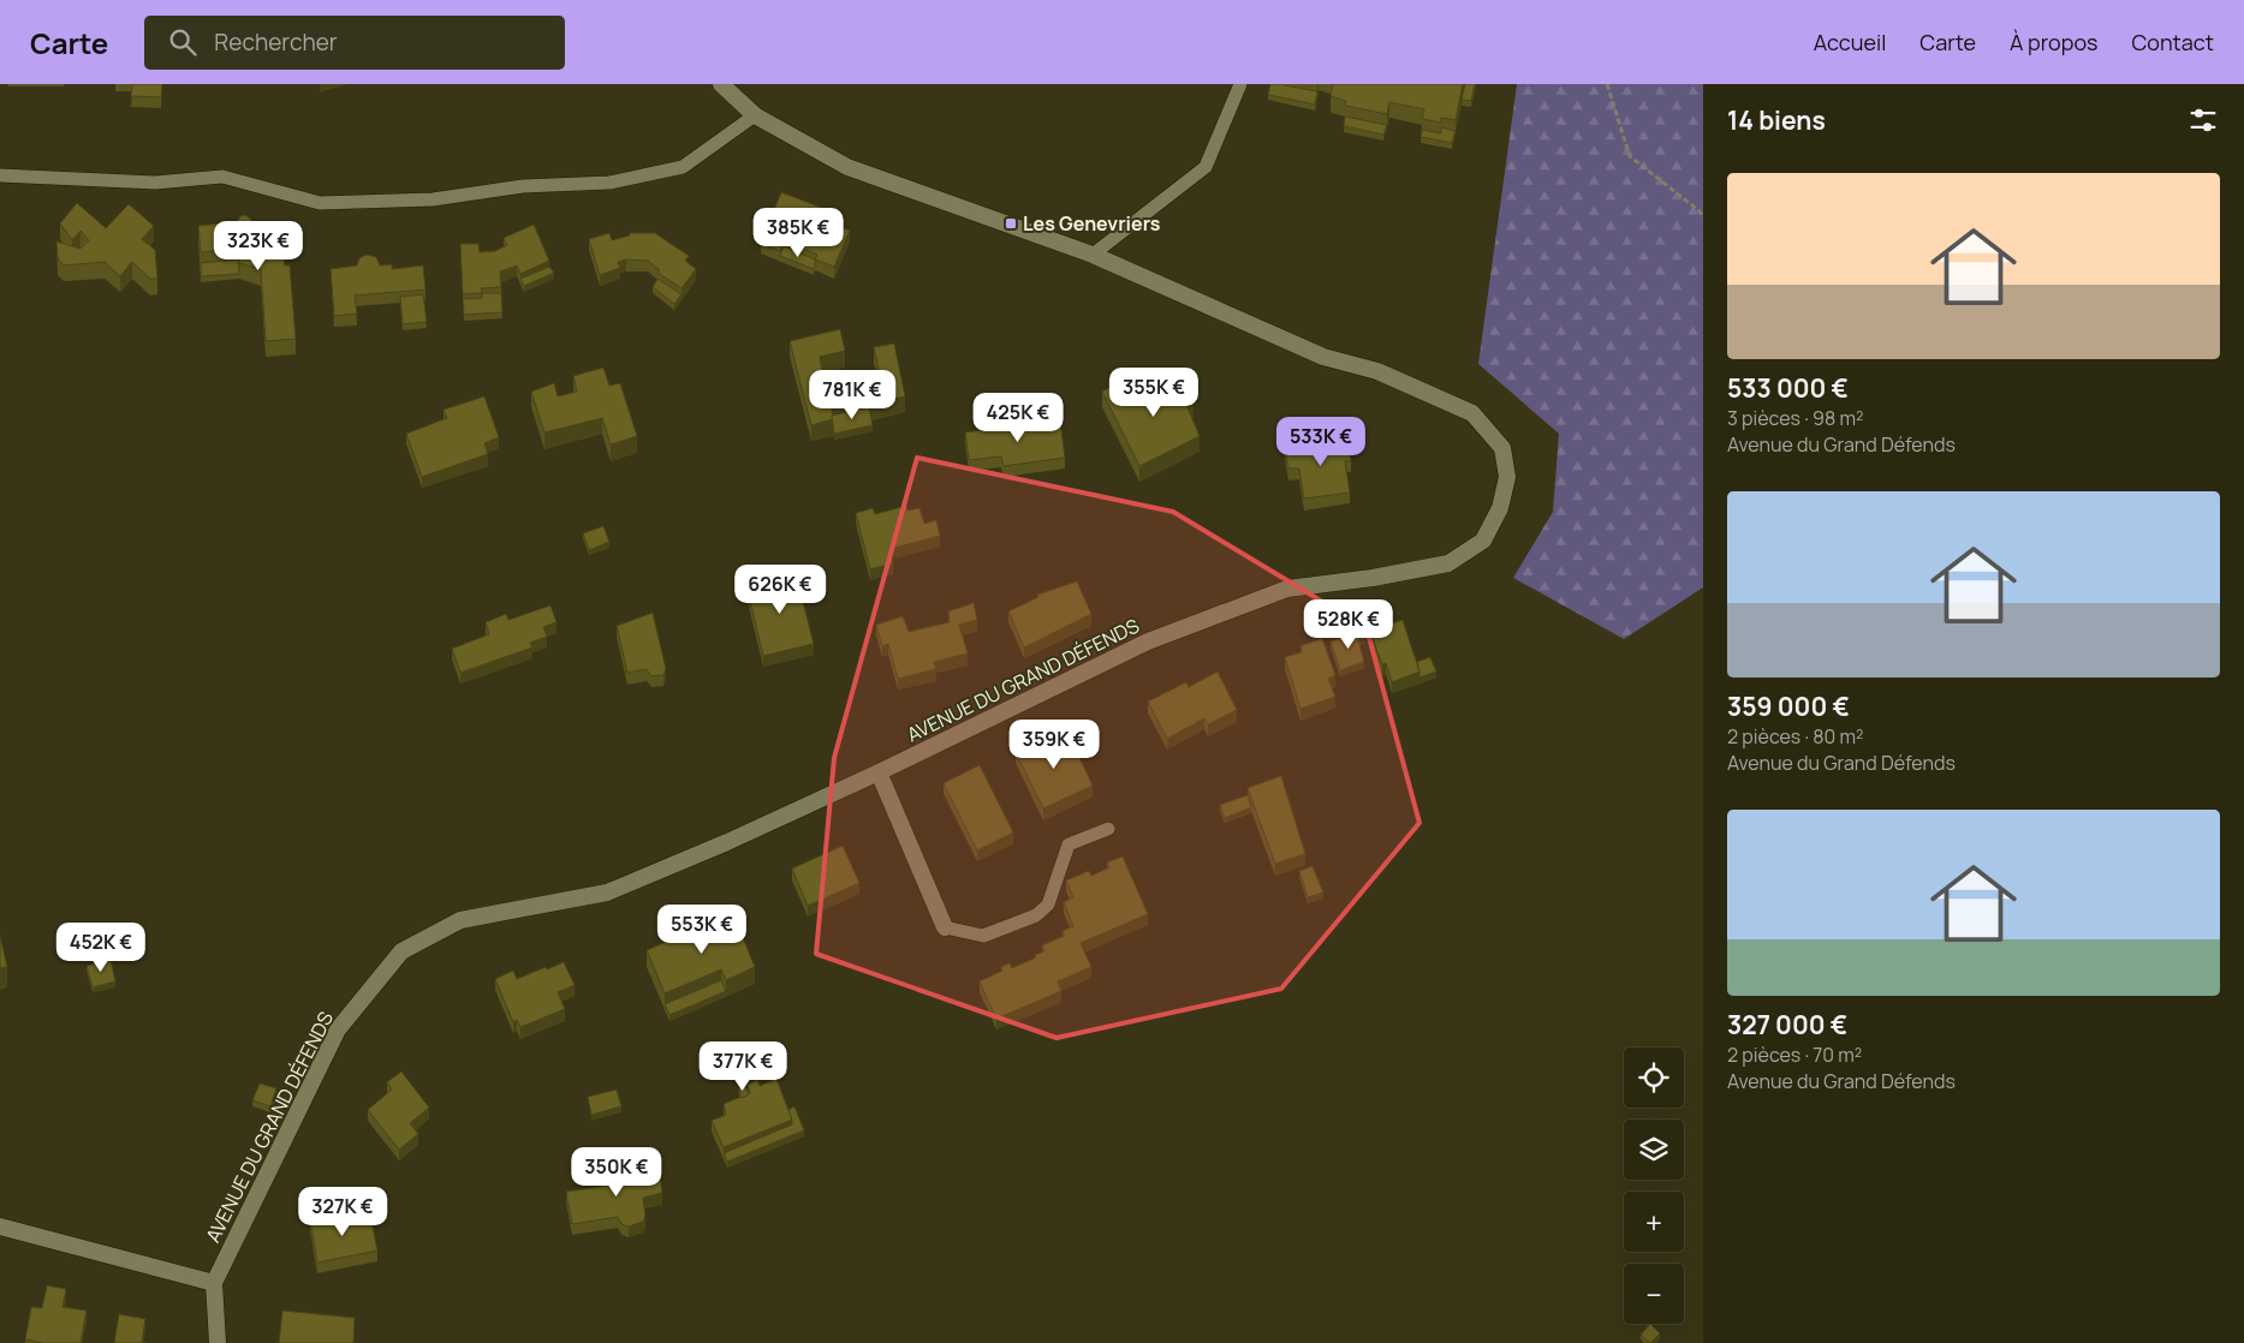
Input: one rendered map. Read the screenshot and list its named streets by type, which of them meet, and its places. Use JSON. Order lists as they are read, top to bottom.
{
  "streets": {
    "street": ["AVENUE DU GRAND DÉFENDS"]
  },
  "places": {
    "transit": ["Les Genevriers"]
  },
  "page": {
    "header": "Carte",
    "search": "Rechercher",
    "nav": [
      "Accueil",
      "Carte",
      "À propos",
      "Contact"
    ],
    "heading": "14 biens",
    "list": [
      {
        "name": "533 000 €",
        "note": "3 pièces · 98 m² · Avenue du Grand Défends"
      },
      {
        "name": "359 000 €",
        "note": "2 pièces · 80 m² · Avenue du Grand Défends"
      },
      {
        "name": "327 000 €",
        "note": "2 pièces · 70 m² · Avenue du Grand Défends"
      }
    ],
    "price": [
      "385K €",
      "323K €",
      "355K €",
      "781K €",
      "425K €",
      "533K €",
      "626K €",
      "528K €",
      "359K €",
      "553K €",
      "452K €",
      "377K €",
      "350K €",
      "327K €"
    ],
    "map_buttons": ["+", "−"]
  }
}
